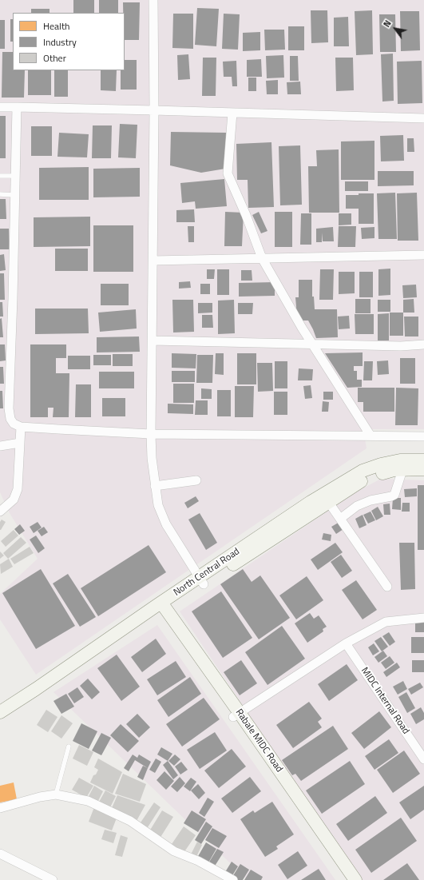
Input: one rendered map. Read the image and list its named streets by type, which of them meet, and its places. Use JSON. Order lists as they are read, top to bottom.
{
  "streets": {
    "main road": ["North Central Road", "Rabale MIDC Road"],
    "street": ["MIDC Internal Road"]
  },
  "crossings": [
    ["North Central Road", "Rabale MIDC Road"]
  ],
  "legend": ["Health", "Industry", "Other"],
  "north": "top left"
}
